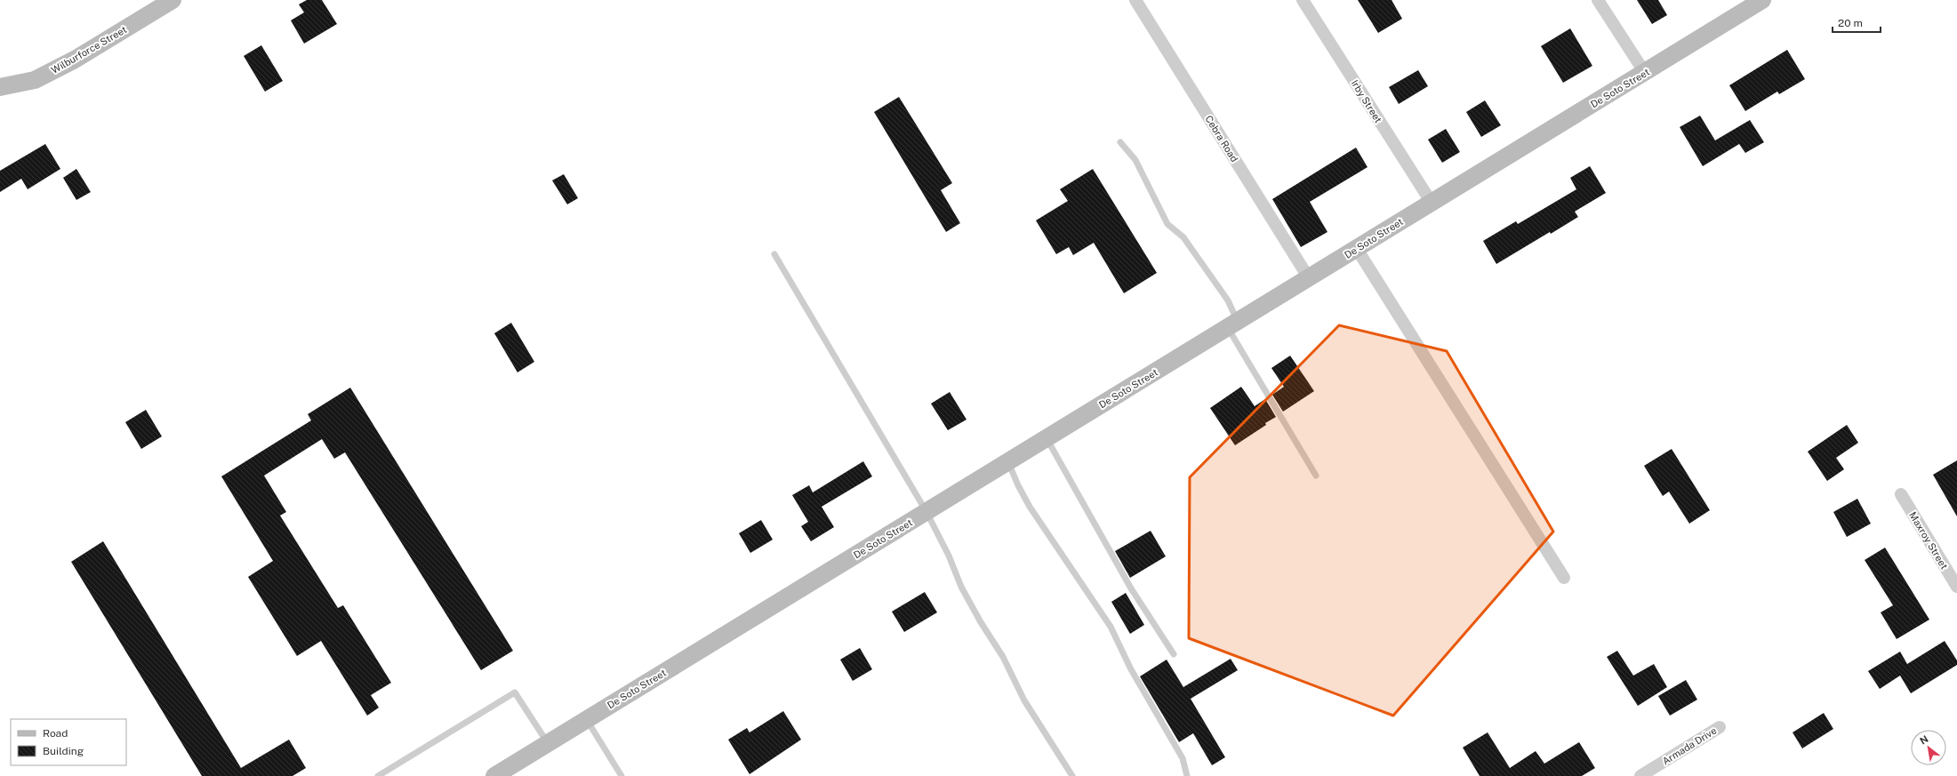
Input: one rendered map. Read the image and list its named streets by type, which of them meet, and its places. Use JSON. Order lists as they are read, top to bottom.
{
  "streets": {
    "street": [
      "Wilburforce Street",
      "De Soto Street",
      "Irby Street",
      "Cebra Road",
      "Maxroy Street",
      "Armada Drive"
    ]
  },
  "crossings": [
    ["De Soto Street", "Irby Street"],
    ["De Soto Street", "Cebra Road"]
  ],
  "legend": ["Road", "Building"],
  "scale_bar": "20 m",
  "north": "top left"
}
